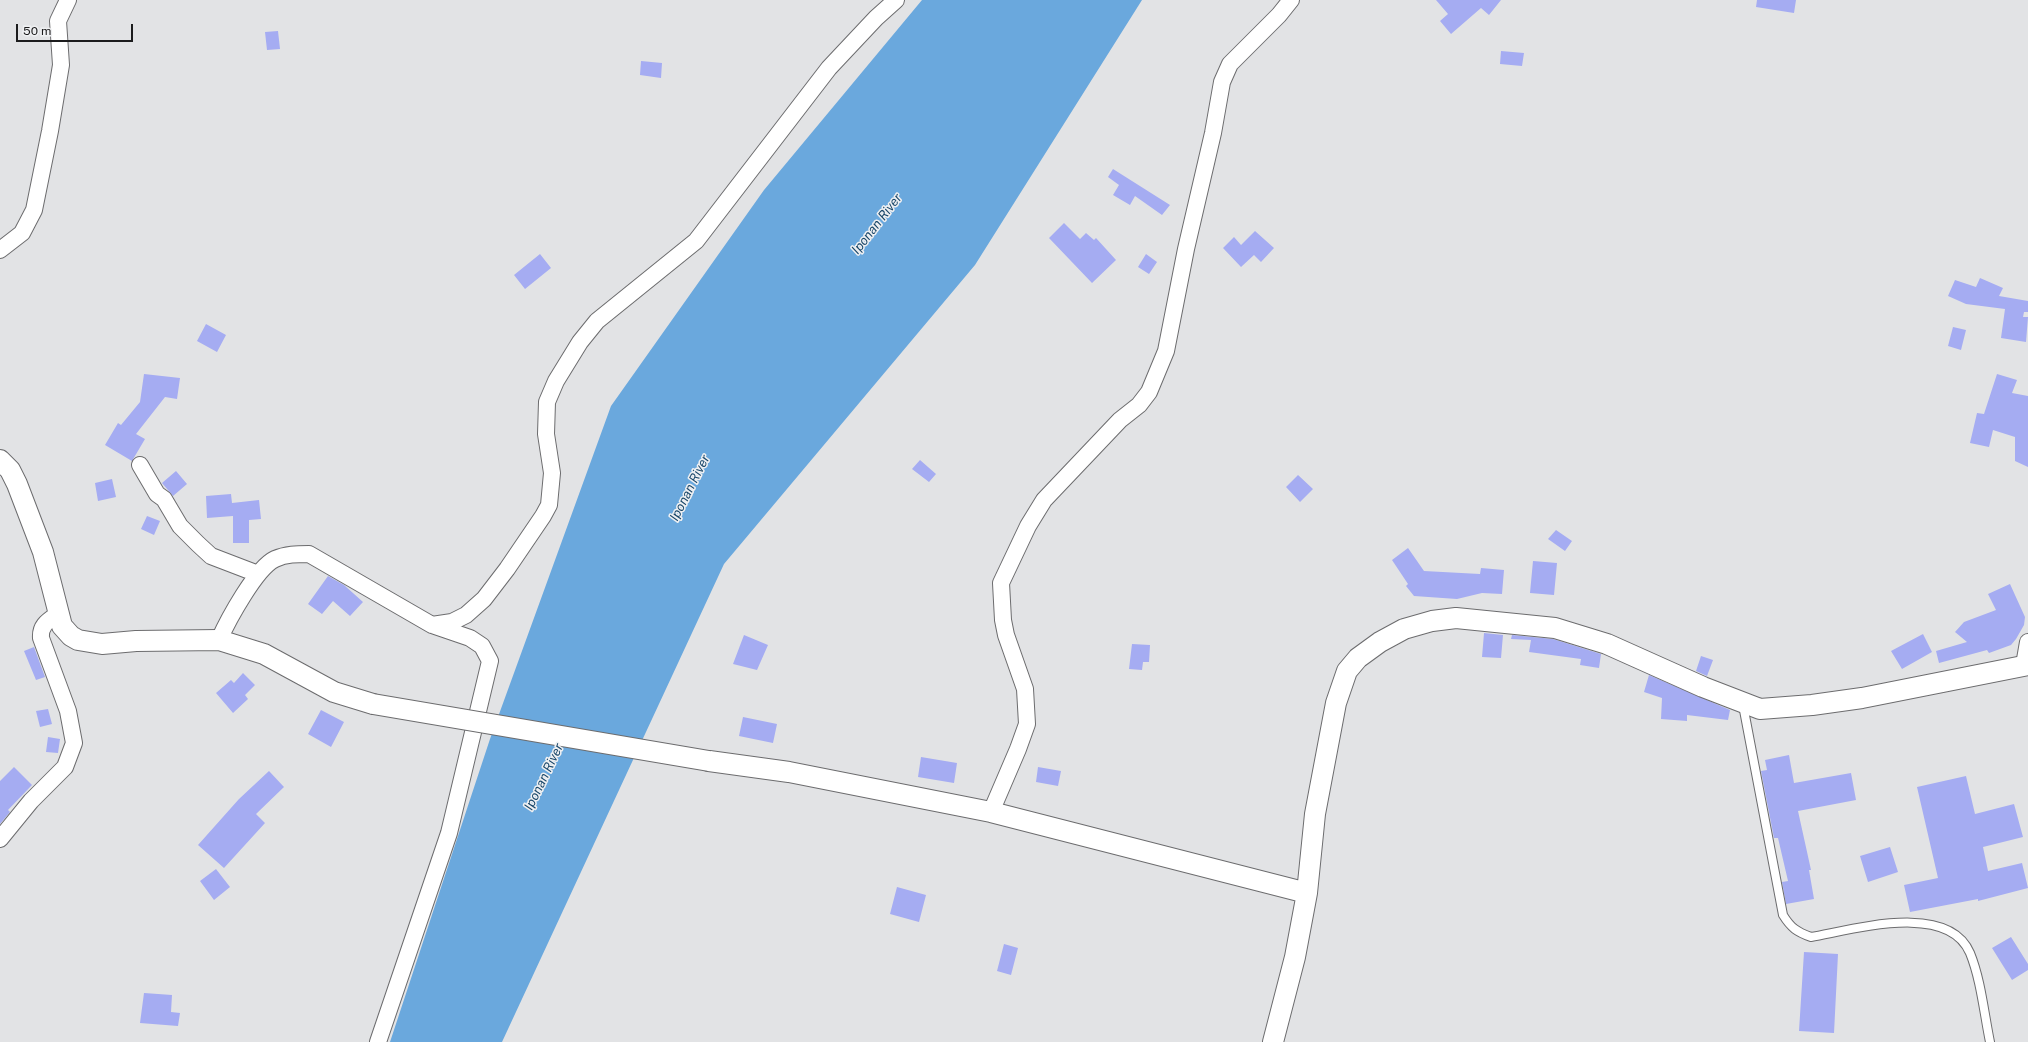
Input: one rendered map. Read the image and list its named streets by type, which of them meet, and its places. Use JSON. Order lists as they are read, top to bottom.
{
  "water": ["Iponan River"],
  "scale_bar": "50 m"
}
